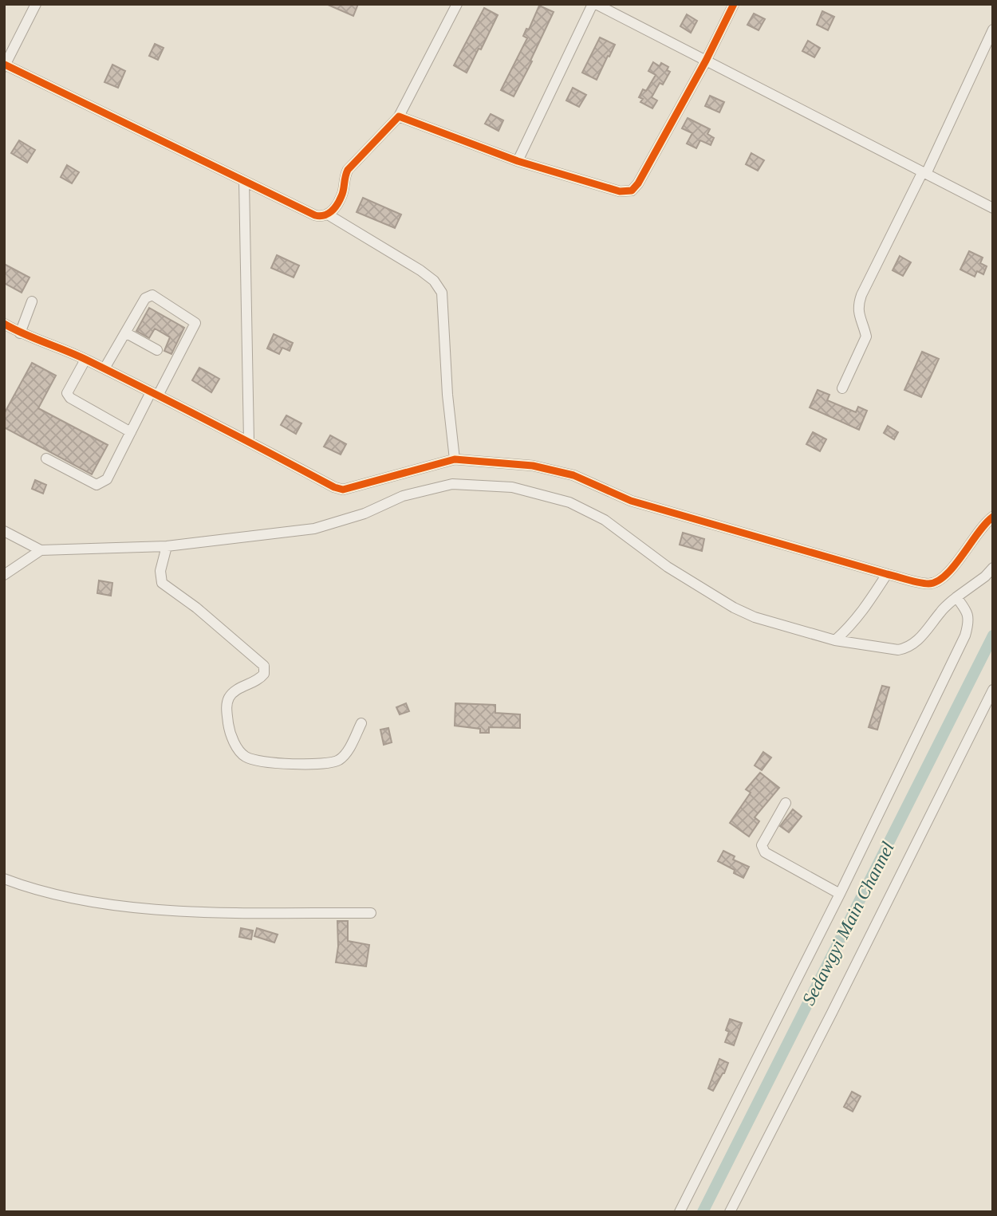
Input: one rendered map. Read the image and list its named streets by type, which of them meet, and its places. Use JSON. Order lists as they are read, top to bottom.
{
  "water": ["Sedawgyi Main Channel"]
}
